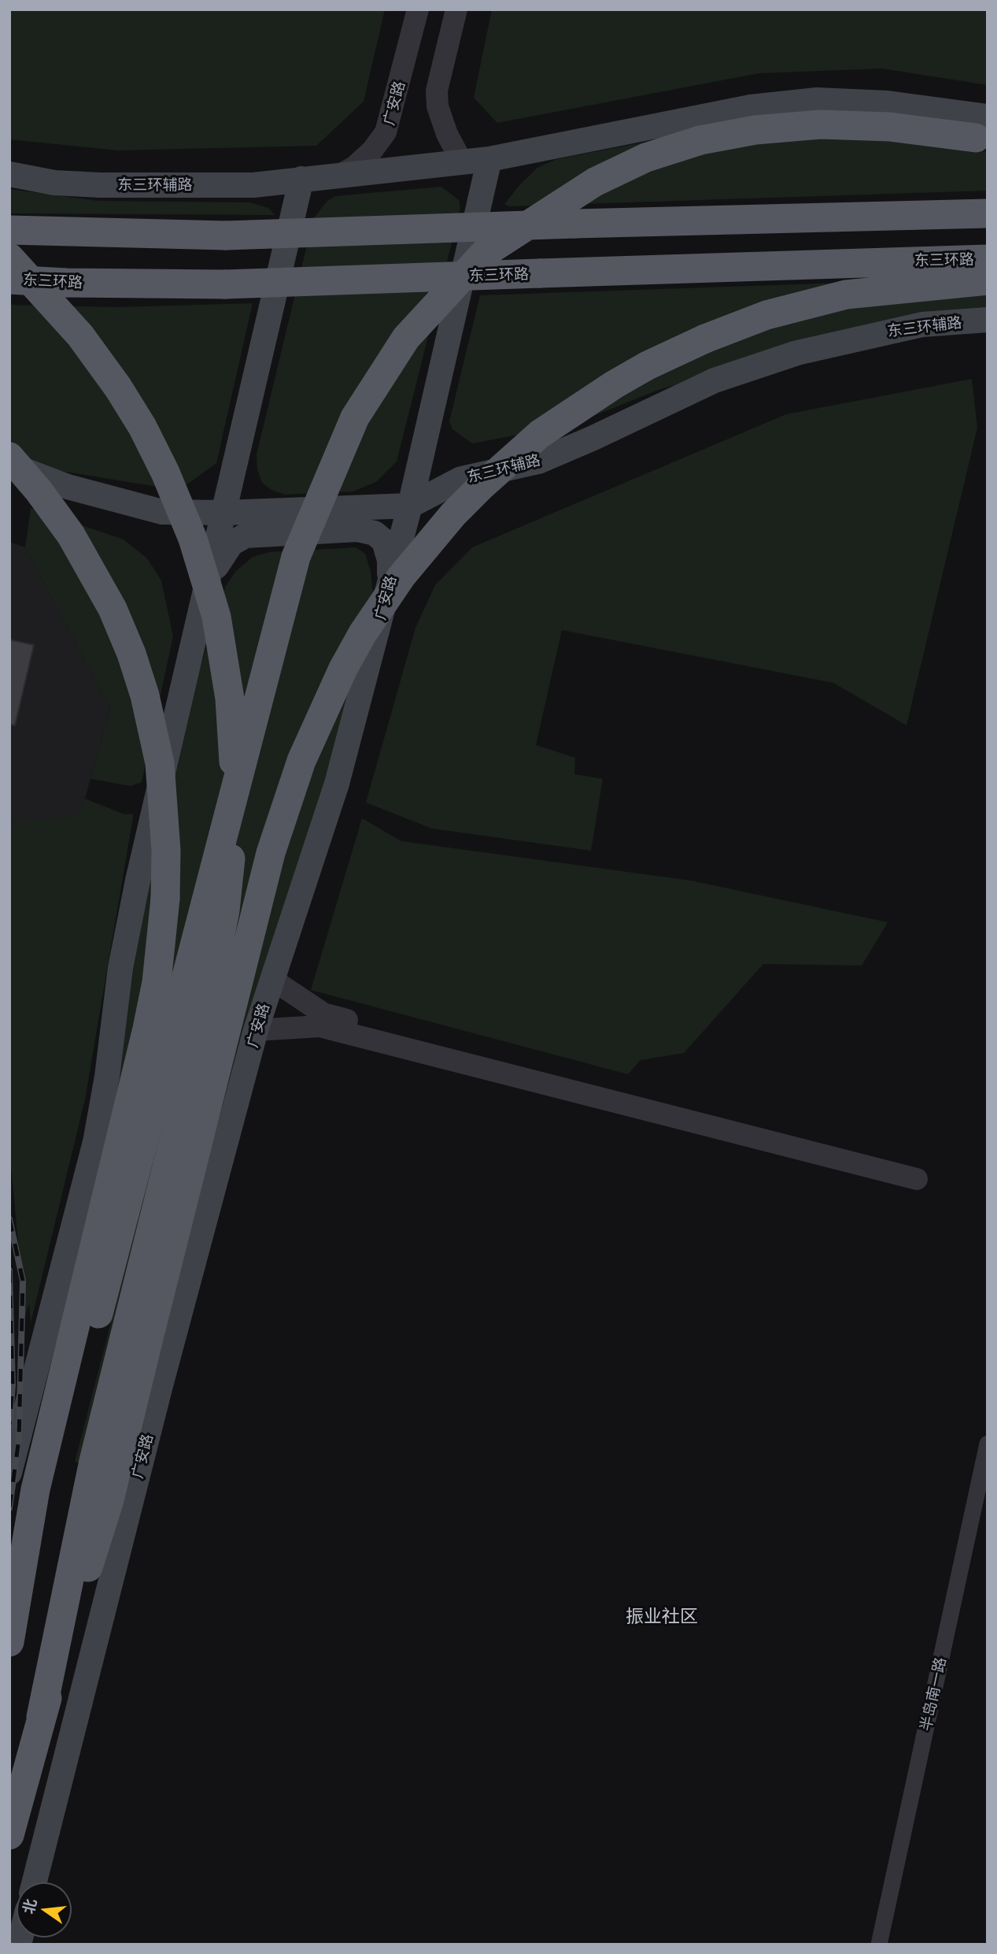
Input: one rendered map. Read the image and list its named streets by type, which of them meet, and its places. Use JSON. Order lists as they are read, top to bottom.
{
  "streets": {
    "highway": ["东三环路"],
    "main road": ["广安路", "东三环辅路"],
    "street": ["半岛南一路"]
  },
  "crossings": [
    ["广安路", "东三环辅路"]
  ],
  "districts": ["振业社区"],
  "north": "left"
}
